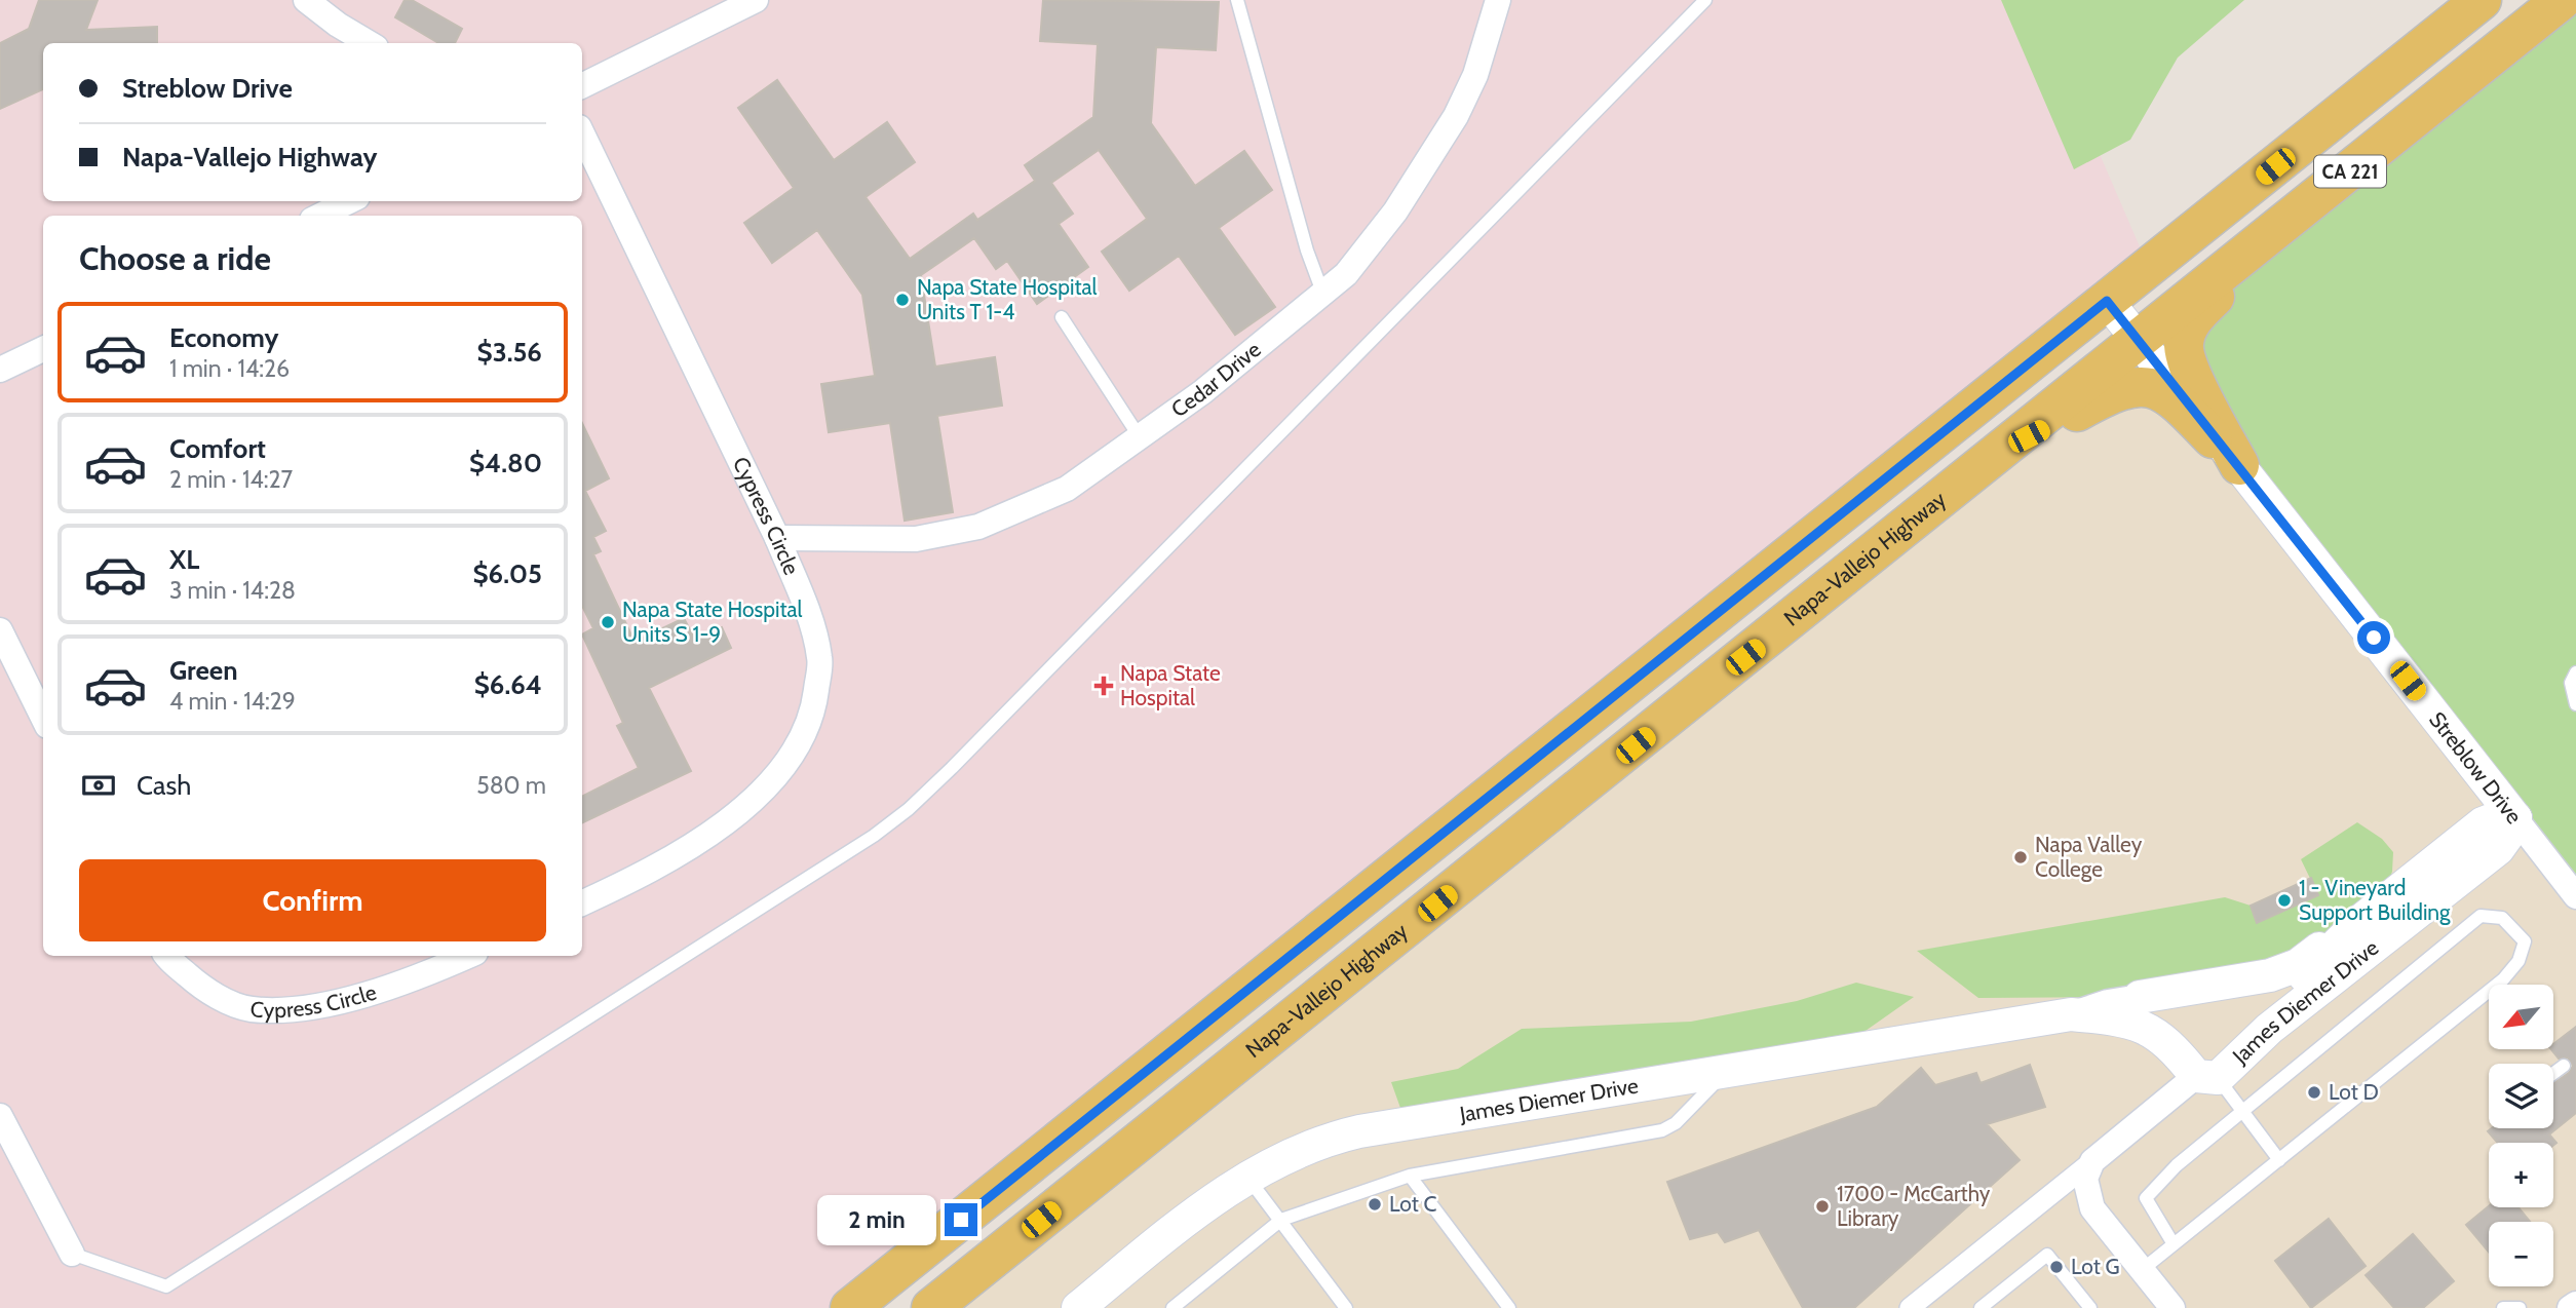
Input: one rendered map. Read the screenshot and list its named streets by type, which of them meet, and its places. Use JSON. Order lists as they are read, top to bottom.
{
  "streets": {
    "main road": ["CA 221", "Napa-Vallejo Highway"],
    "street": [
      "Cedar Drive",
      "Cypress Circle",
      "Streblow Drive",
      "James Diemer Drive"
    ]
  },
  "crossings": [
    ["CA 221", "Streblow Drive"],
    ["Cedar Drive", "Cypress Circle"],
    ["Napa-Vallejo Highway", "Streblow Drive"],
    ["Streblow Drive", "James Diemer Drive"]
  ],
  "places": {
    "other": [
      "Napa State Hospital Units T 1-4",
      "Napa State Hospital Units S 1-9",
      "Napa Valley College",
      "1 - Vineyard Support Building",
      "Lot D",
      "Lot C",
      "1700 - McCarthy Library",
      "Lot G"
    ],
    "health": ["Napa State Hospital"]
  },
  "north": "bottom left",
  "page": {
    "banner": ["Streblow Drive", "Napa-Vallejo Highway"],
    "heading": "Choose a ride",
    "list": [
      {
        "name": "Economy",
        "note": "1 min · 14:26",
        "value": "$3.56"
      },
      {
        "name": "Comfort",
        "note": "2 min · 14:27",
        "value": "$4.80"
      },
      {
        "name": "XL",
        "note": "3 min · 14:28",
        "value": "$6.05"
      },
      {
        "name": "Green",
        "note": "4 min · 14:29",
        "value": "$6.64"
      }
    ],
    "pay": ["Cash", "580 m"],
    "buttons": "Confirm",
    "map_buttons": ["+", "−"],
    "bubble": "2 min"
  }
}
